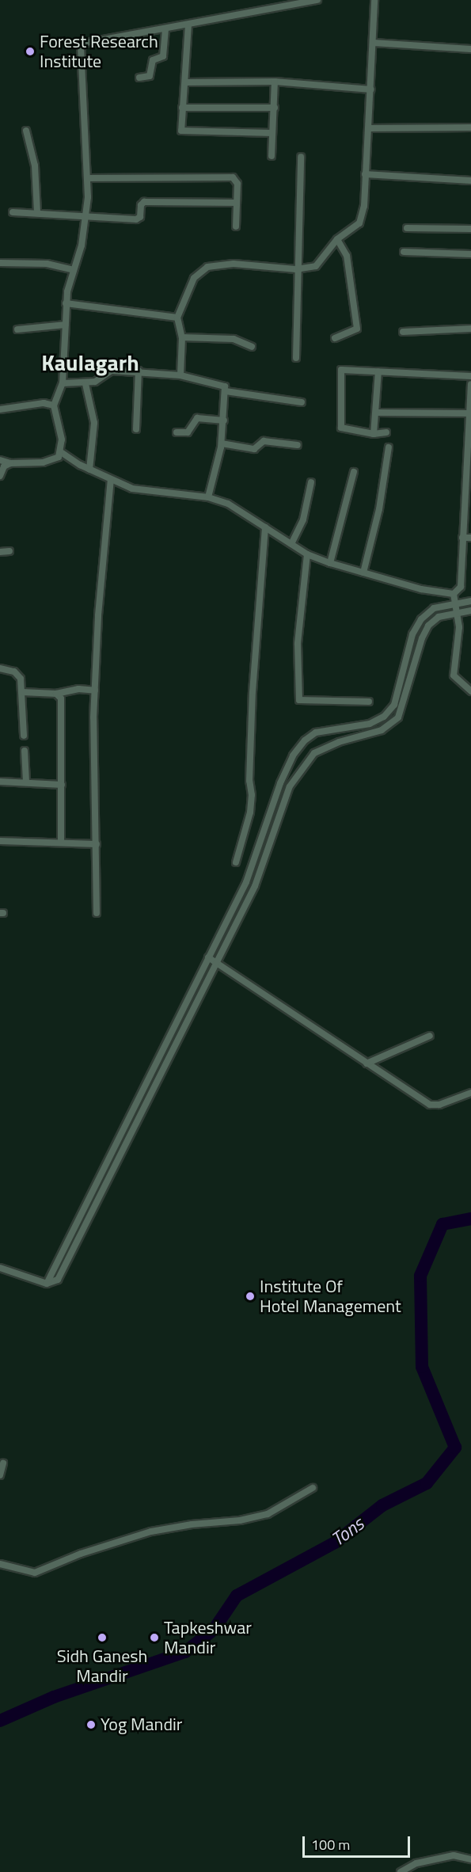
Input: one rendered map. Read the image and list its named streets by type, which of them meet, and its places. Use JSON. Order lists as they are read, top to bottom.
{
  "districts": ["Kaulagarh"],
  "water": ["Tons"],
  "places": [
    "Forest Research Institute",
    "Institute Of Hotel Management",
    "Sidh Ganesh Mandir",
    "Tapkeshwar Mandir",
    "Yog Mandir"
  ],
  "scale_bar": "100 m"
}
